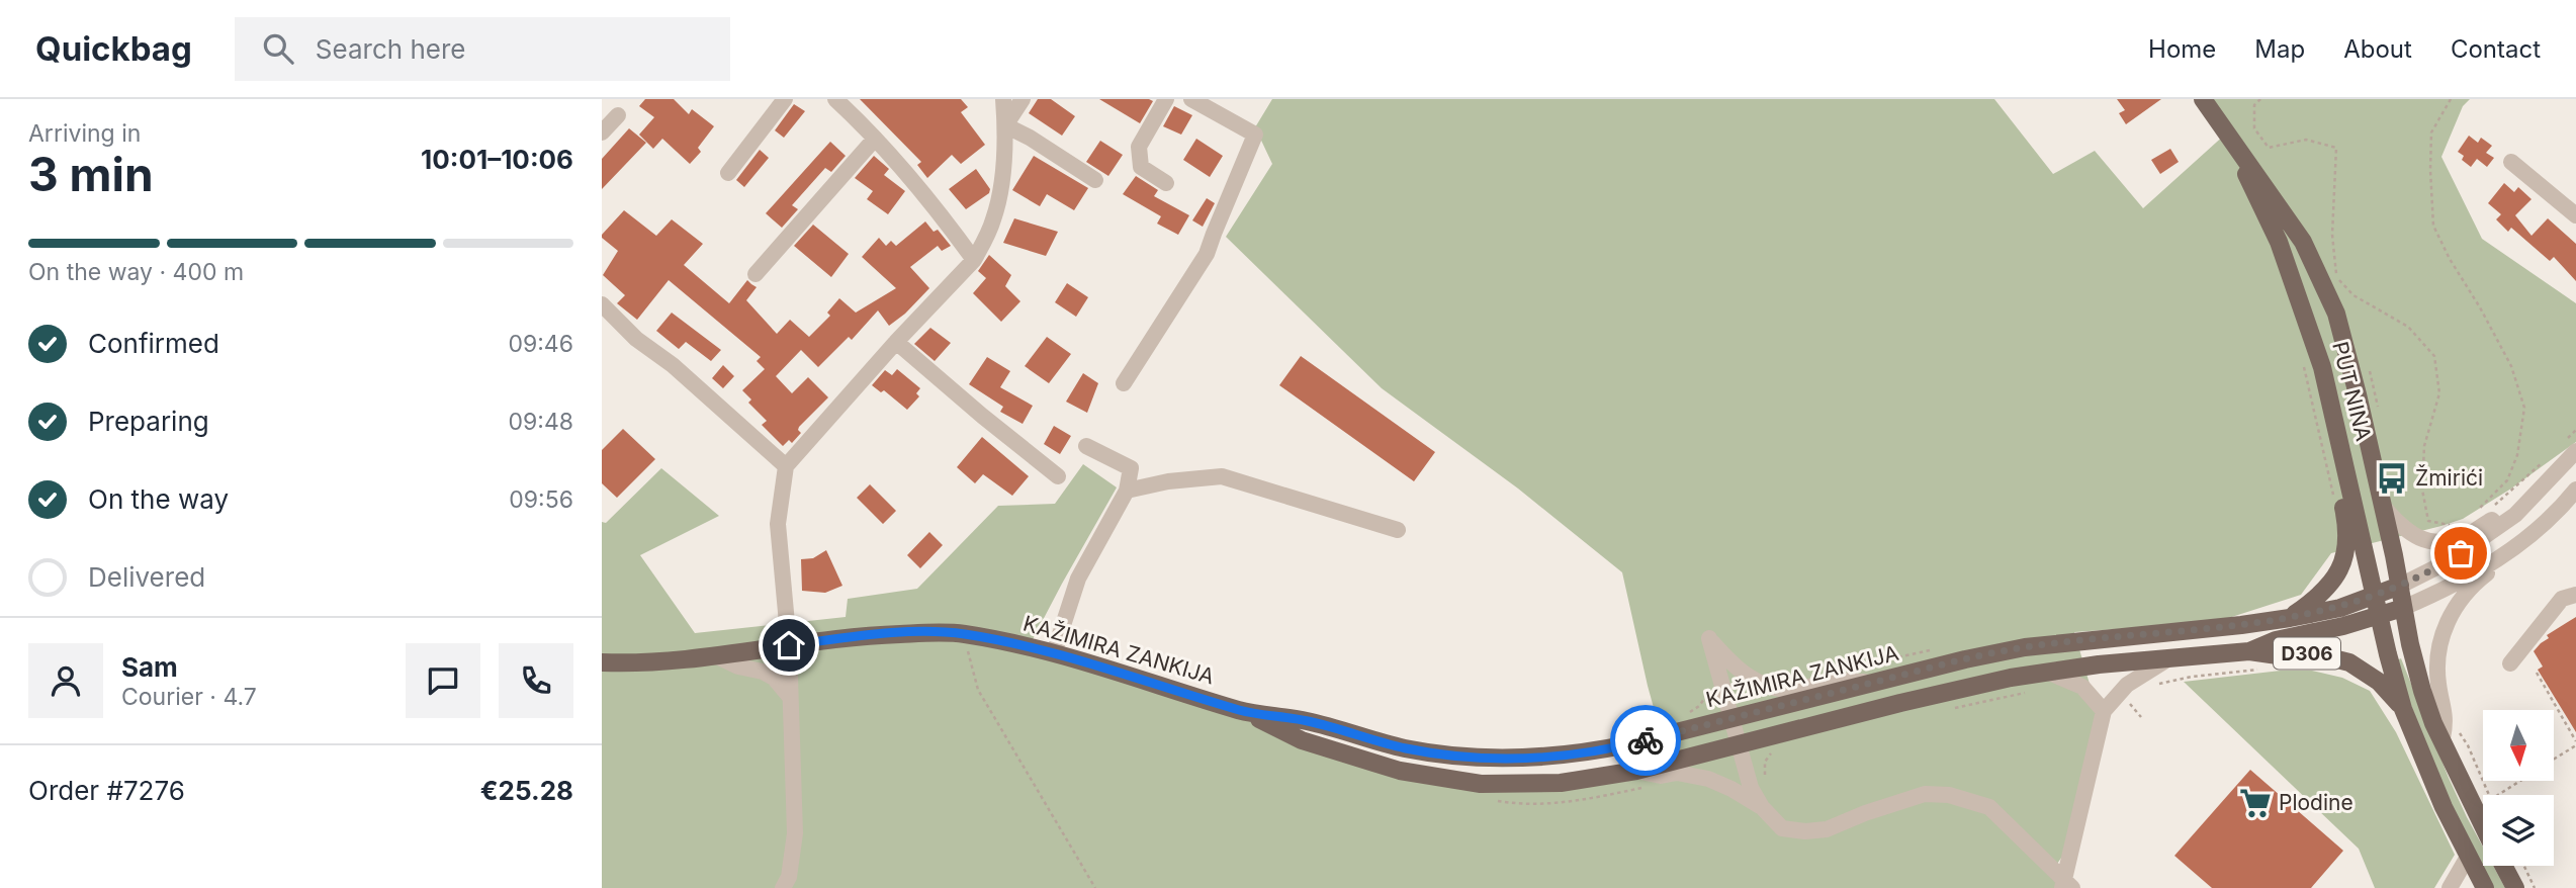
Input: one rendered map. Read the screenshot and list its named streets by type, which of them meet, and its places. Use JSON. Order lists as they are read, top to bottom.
{
  "streets": {
    "main road": ["PUT NINA", "KAŽIMIRA ZANKIJA", "D306"]
  },
  "crossings": [
    ["PUT NINA", "KAŽIMIRA ZANKIJA"],
    ["PUT NINA", "D306"],
    ["KAŽIMIRA ZANKIJA", "D306"]
  ],
  "places": {
    "bus stop": ["Žmirići"],
    "supermarket": ["Plodine"]
  },
  "north": "bottom",
  "page": {
    "header": "Quickbag",
    "search": "Search here",
    "nav": [
      "Home",
      "Map",
      "About",
      "Contact"
    ],
    "heading": ["3 min", "Arriving in", "10:01–10:06"],
    "panel": [
      "Sam",
      "Courier · 4.7",
      "Order #7276",
      "€25.28"
    ],
    "bar": "On the way · 400 m",
    "list": [
      ["Confirmed", "09:46"],
      ["Preparing", "09:48"],
      ["On the way", "09:56"],
      "Delivered"
    ]
  }
}
